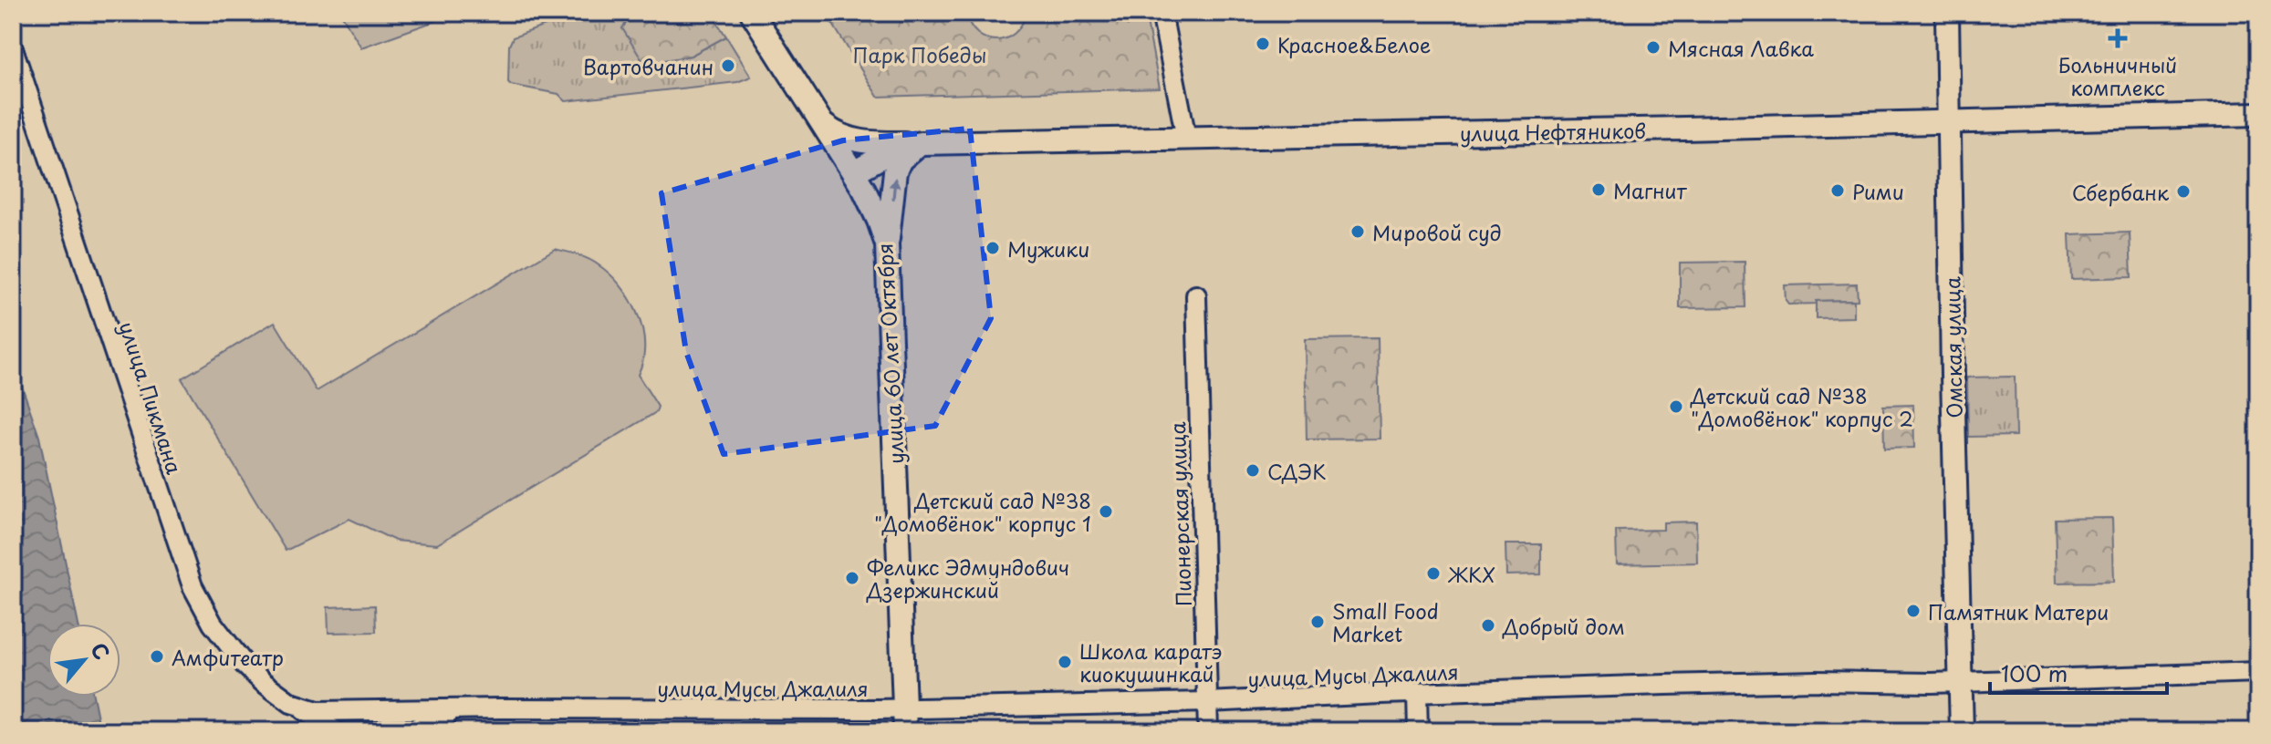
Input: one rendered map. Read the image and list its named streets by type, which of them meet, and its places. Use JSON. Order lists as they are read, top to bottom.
{
  "streets": {
    "main road": ["улица Нефтяников", "Омская улица", "улица 60 лет Октября"],
    "street": ["улица Пикмана", "Пионерская улица", "улица Мусы Джалиля"]
  },
  "crossings": [
    ["улица Нефтяников", "Омская улица"],
    ["улица Нефтяников", "улица 60 лет Октября"],
    ["Омская улица", "улица Мусы Джалиля"],
    ["улица 60 лет Октября", "улица Мусы Джалиля"],
    ["улица Пикмана", "улица Мусы Джалиля"],
    ["Пионерская улица", "улица Мусы Джалиля"]
  ],
  "parks": ["Парк Победы"],
  "places": {
    "health": ["Больничный комплекс"],
    "other": [
      "Красное&Белое",
      "Мясная Лавка",
      "Вартовчанин",
      "Магнит",
      "Рими",
      "Сбербанк",
      "Мировой суд",
      "Мужики",
      "Детский сад №38 \"Домовёнок\" корпус 2",
      "СДЭК",
      "Детский сад №38 \"Домовёнок\" корпус 1",
      "ЖКХ",
      "Феликс Эдмундович Дзержинский",
      "Памятник Матери",
      "Small Food Market",
      "Добрый дом",
      "Амфитеатр",
      "Школа каратэ киокушинкай"
    ]
  },
  "scale_bar": "100 m",
  "north": "top right"
}
